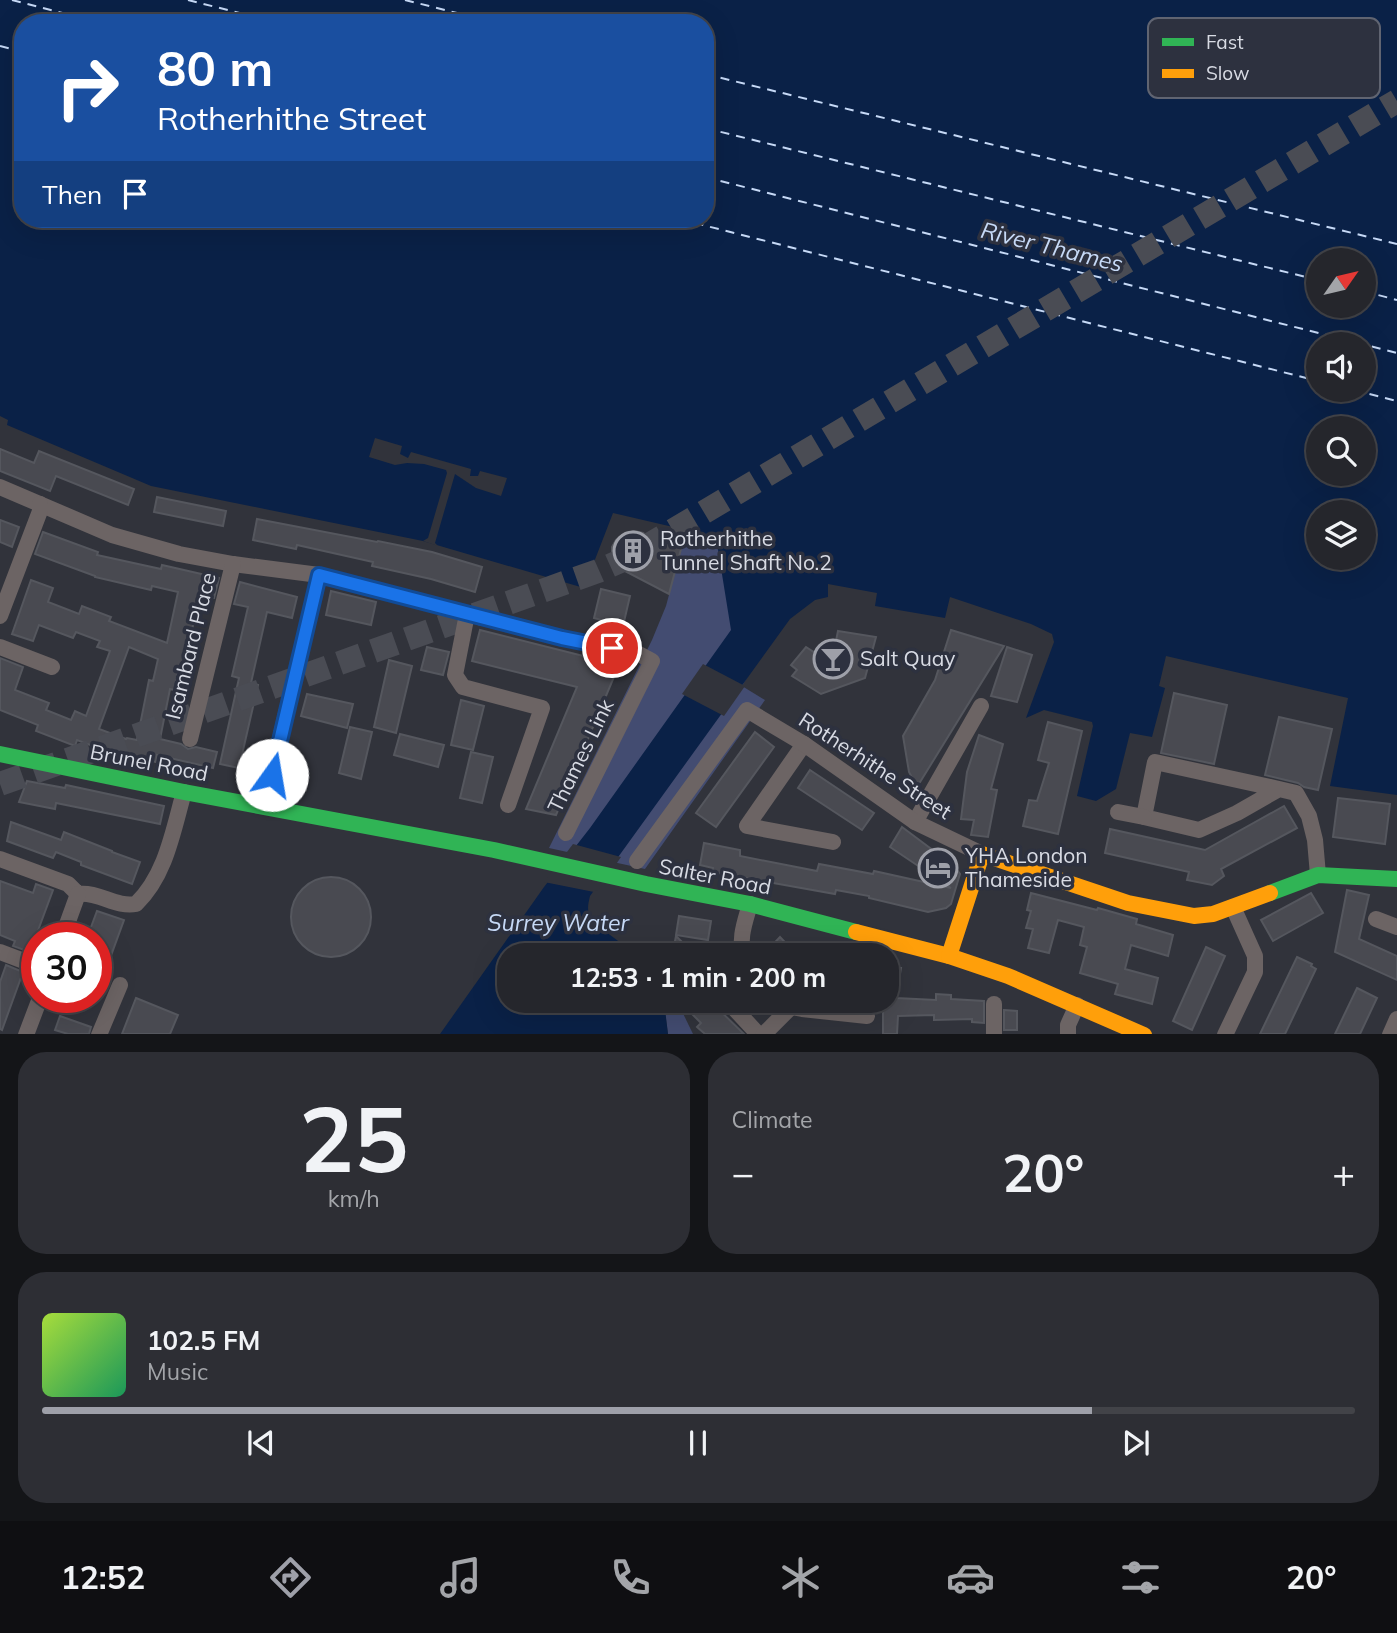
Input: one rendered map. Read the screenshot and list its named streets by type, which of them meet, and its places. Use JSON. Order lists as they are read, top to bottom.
{
  "streets": {
    "main road": ["Brunel Road", "Rotherhithe Street", "Salter Road"],
    "street": ["Isambard Place", "Thames Link"]
  },
  "crossings": [
    ["Brunel Road", "Salter Road"]
  ],
  "water": ["River Thames", "Surrey Water"],
  "places": {
    "building": ["Rotherhithe Tunnel Shaft No.2"],
    "bar": ["Salt Quay"],
    "hotel": ["YHA London Thameside"]
  },
  "legend": ["Fast", "Slow"],
  "north": "top right",
  "page": {
    "turn": ["80 m", "Rotherhithe Street"],
    "then": "Then",
    "limit": "30",
    "trip": "12:53 · 1 min · 200 m",
    "tile": [
      ["25", "km/h"],
      "Climate"
    ],
    "heat": ["−", "20°", "+"],
    "song": ["102.5 FM", "Music"],
    "tabs": ["12:52", "20°"]
  }
}
